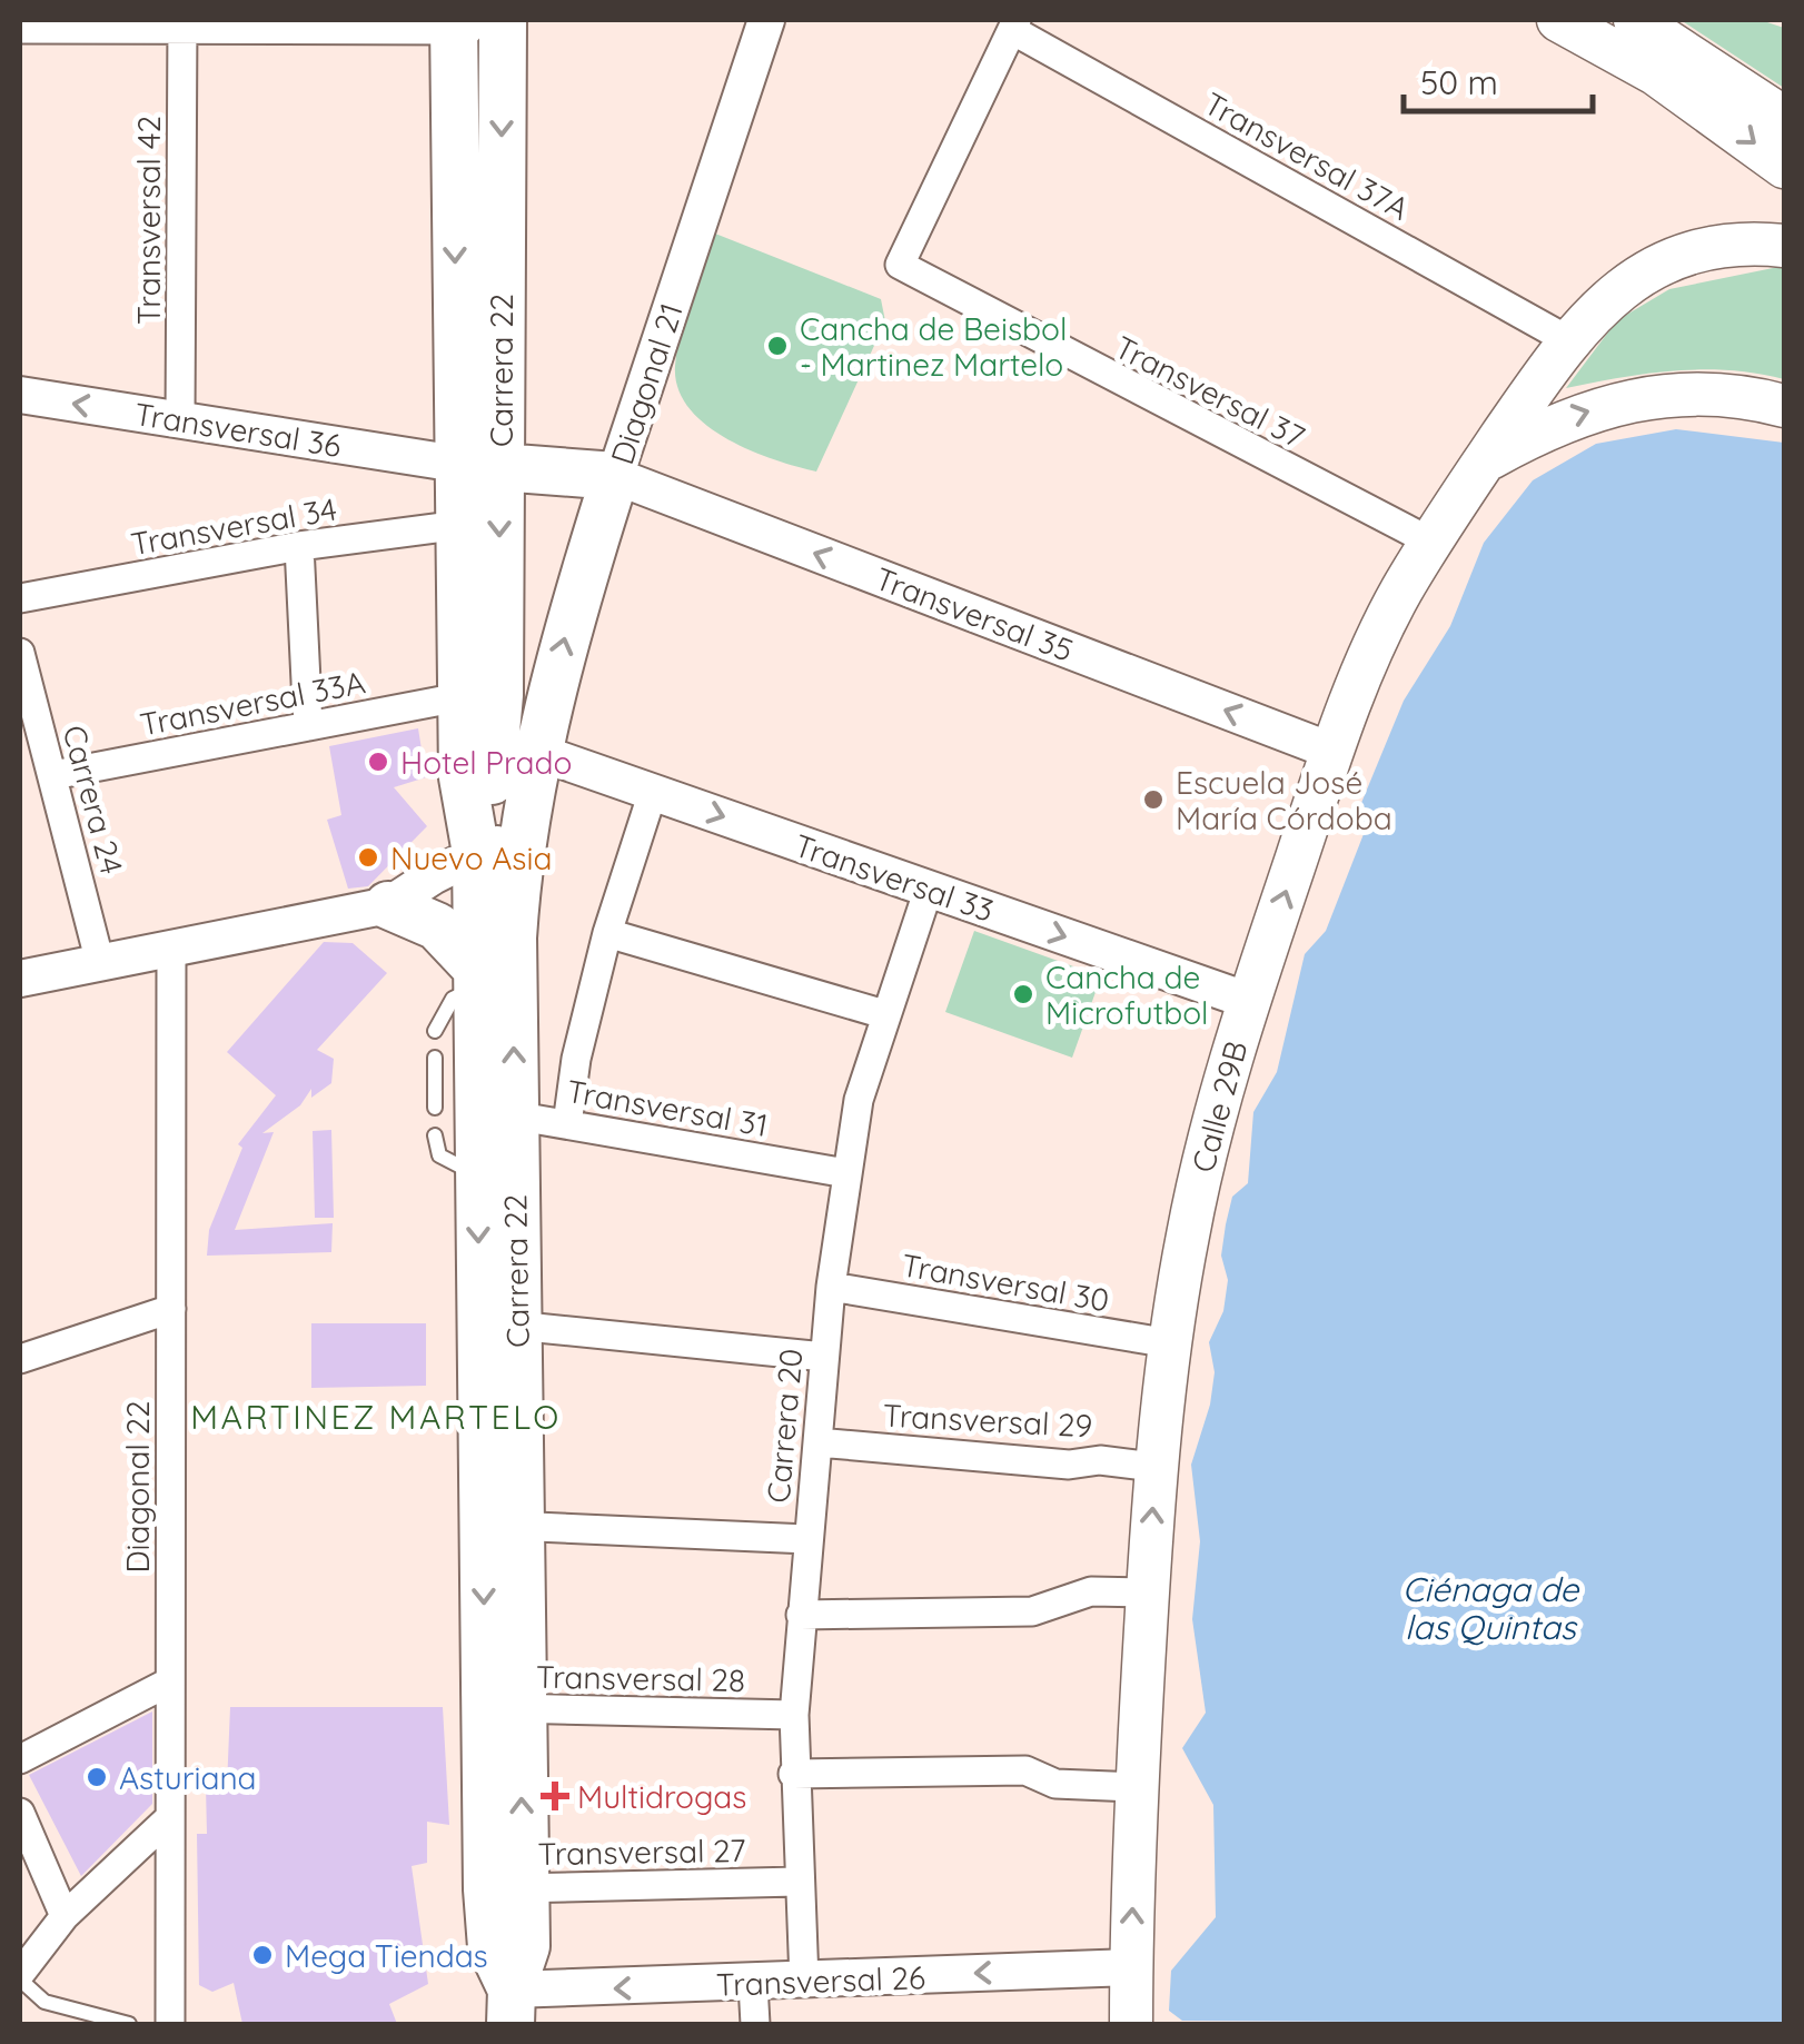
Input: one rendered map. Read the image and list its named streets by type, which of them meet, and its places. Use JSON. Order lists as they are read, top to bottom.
{
  "streets": {
    "main road": ["Carrera 22", "Diagonal 21", "Calle 29B"],
    "street": [
      "Transversal 37A",
      "Transversal 42",
      "Transversal 37",
      "Transversal 36",
      "Transversal 34",
      "Transversal 35",
      "Transversal 33A",
      "Carrera 24",
      "Transversal 33",
      "Transversal 31",
      "Transversal 30",
      "Transversal 29",
      "Carrera 20",
      "Diagonal 22",
      "Transversal 28",
      "Transversal 27",
      "Transversal 26"
    ]
  },
  "crossings": [
    ["Transversal 37A", "Transversal 37"],
    ["Transversal 37A", "Calle 29B"],
    ["Transversal 42", "Transversal 36"],
    ["Carrera 22", "Diagonal 21"],
    ["Carrera 22", "Transversal 36"],
    ["Carrera 22", "Transversal 34"],
    ["Carrera 22", "Transversal 33A"],
    ["Carrera 22", "Transversal 33"],
    ["Carrera 22", "Transversal 31"],
    ["Carrera 22", "Transversal 28"],
    ["Carrera 22", "Transversal 27"],
    ["Carrera 22", "Transversal 26"],
    ["Diagonal 21", "Transversal 35"],
    ["Diagonal 21", "Transversal 33"],
    ["Transversal 37", "Calle 29B"],
    ["Transversal 35", "Calle 29B"],
    ["Transversal 33A", "Carrera 24"],
    ["Transversal 33", "Calle 29B"],
    ["Transversal 33", "Carrera 20"],
    ["Calle 29B", "Transversal 30"],
    ["Calle 29B", "Transversal 29"],
    ["Calle 29B", "Transversal 26"],
    ["Transversal 31", "Carrera 20"],
    ["Transversal 30", "Carrera 20"],
    ["Transversal 29", "Carrera 20"],
    ["Carrera 20", "Transversal 28"],
    ["Carrera 20", "Transversal 27"],
    ["Carrera 20", "Transversal 26"]
  ],
  "one_way": ["Transversal 35"],
  "districts": ["MARTINEZ MARTELO"],
  "water": ["Ciénaga de las Quintas"],
  "places": {
    "other": [
      "Cancha de Beisbol - Martinez Martelo",
      "Hotel Prado",
      "Escuela José María Córdoba",
      "Nuevo Asia",
      "Cancha de Microfutbol",
      "Asturiana",
      "Mega Tiendas"
    ],
    "health": ["Multidrogas"]
  },
  "scale_bar": "50 m"
}
